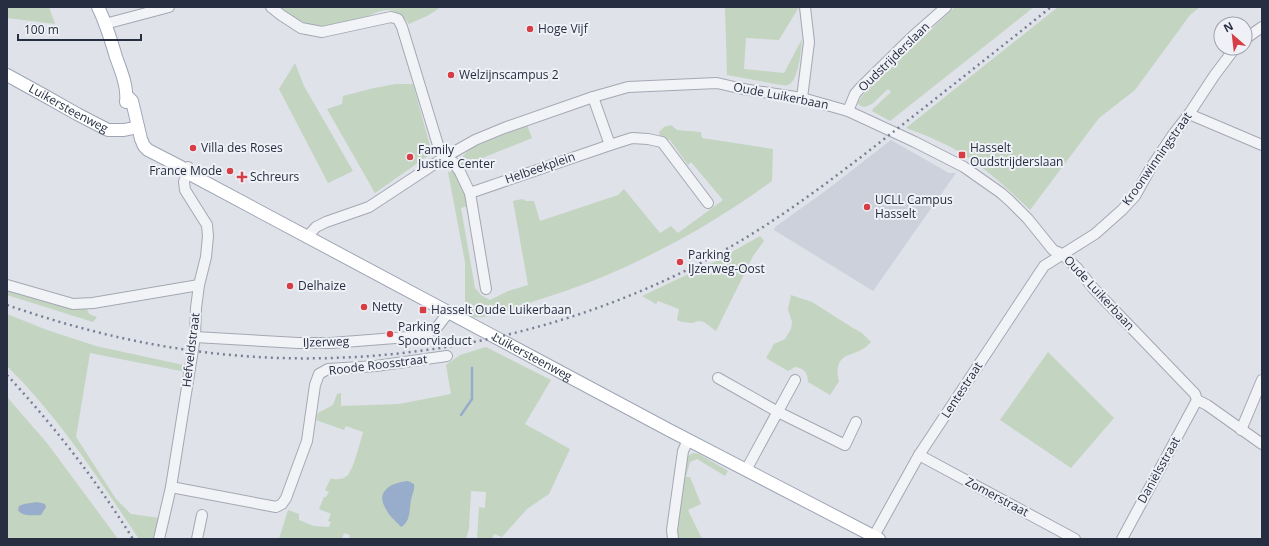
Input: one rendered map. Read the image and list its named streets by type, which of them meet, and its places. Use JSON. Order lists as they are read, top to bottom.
{
  "streets": {
    "main road": ["Luikersteenweg"],
    "street": [
      "Oudstrijderslaan",
      "Oude Luikerbaan",
      "Kroonwinningstraat",
      "Helbeekplein",
      "IJzerweg",
      "Hefveldstraat",
      "Roode Roosstraat",
      "Lentestraat",
      "Daniëlsstraat",
      "Zomerstraat"
    ]
  },
  "crossings": [
    ["Oudstrijderslaan", "Oude Luikerbaan"],
    ["Oude Luikerbaan", "Luikersteenweg"],
    ["Oude Luikerbaan", "Kroonwinningstraat"],
    ["Oude Luikerbaan", "Lentestraat"],
    ["Oude Luikerbaan", "Daniëlsstraat"],
    ["Luikersteenweg", "IJzerweg"],
    ["Luikersteenweg", "Hefveldstraat"],
    ["Luikersteenweg", "Lentestraat"],
    ["Kroonwinningstraat", "Lentestraat"],
    ["IJzerweg", "Hefveldstraat"],
    ["Hefveldstraat", "Roode Roosstraat"],
    ["Lentestraat", "Zomerstraat"]
  ],
  "places": {
    "other": [
      "Hoge Vijf",
      "Welzijnscampus 2",
      "Villa des Roses",
      "Family Justice Center",
      "France Mode",
      "UCLL Campus Hasselt",
      "Parking IJzerweg-Oost",
      "Delhaize",
      "Netty",
      "Parking Spoorviaduct"
    ],
    "transit": ["Hasselt Oudstrijderslaan", "Hasselt Oude Luikerbaan"],
    "health": ["Schreurs"]
  },
  "scale_bar": "100 m",
  "north": "top left"
}
